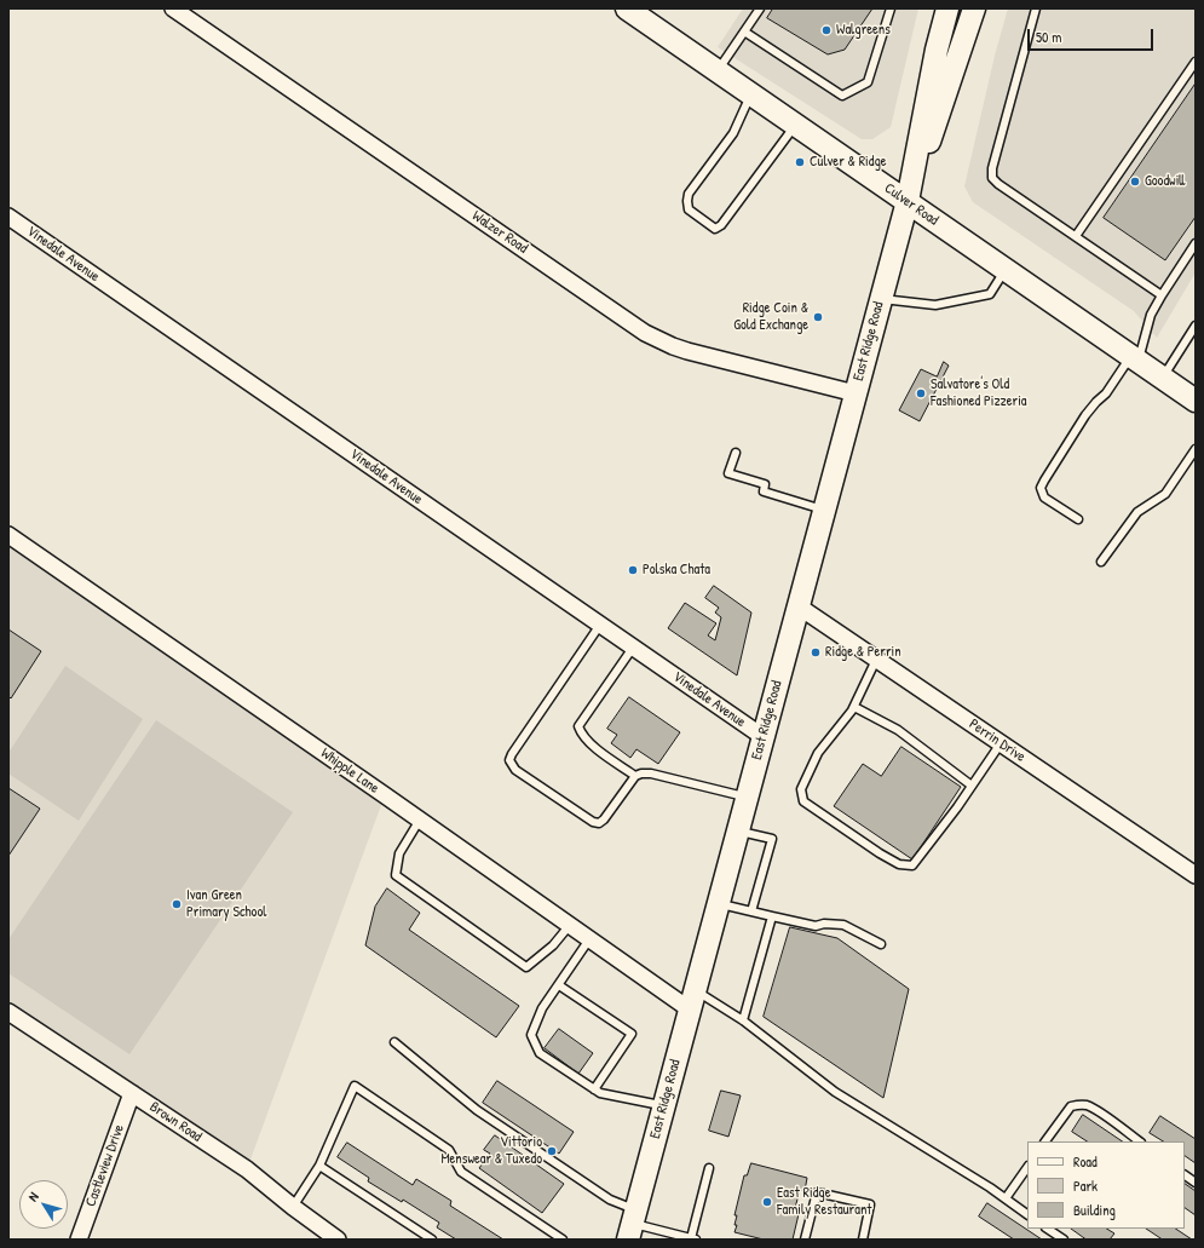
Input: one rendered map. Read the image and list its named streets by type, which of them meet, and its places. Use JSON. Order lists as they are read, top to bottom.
{
  "streets": {
    "main road": ["Culver Road", "East Ridge Road"],
    "street": [
      "Walzer Road",
      "Vinedale Avenue",
      "Perrin Drive",
      "Whipple Lane",
      "Brown Road",
      "Castleview Drive"
    ]
  },
  "crossings": [
    ["Culver Road", "East Ridge Road"],
    ["Walzer Road", "East Ridge Road"],
    ["Vinedale Avenue", "East Ridge Road"],
    ["East Ridge Road", "Perrin Drive"],
    ["East Ridge Road", "Whipple Lane"],
    ["Brown Road", "Castleview Drive"]
  ],
  "places": [
    "Walgreens",
    "Culver & Ridge",
    "Goodwill",
    "Ridge Coin & Gold Exchange",
    "Salvatore's Old Fashioned Pizzeria",
    "Polska Chata",
    "Ridge & Perrin",
    "Ivan Green Primary School",
    "Vittorio Menswear & Tuxedo",
    "East Ridge Family Restaurant"
  ],
  "legend": ["Road", "Park", "Building"],
  "scale_bar": "50 m",
  "north": "top left"
}
